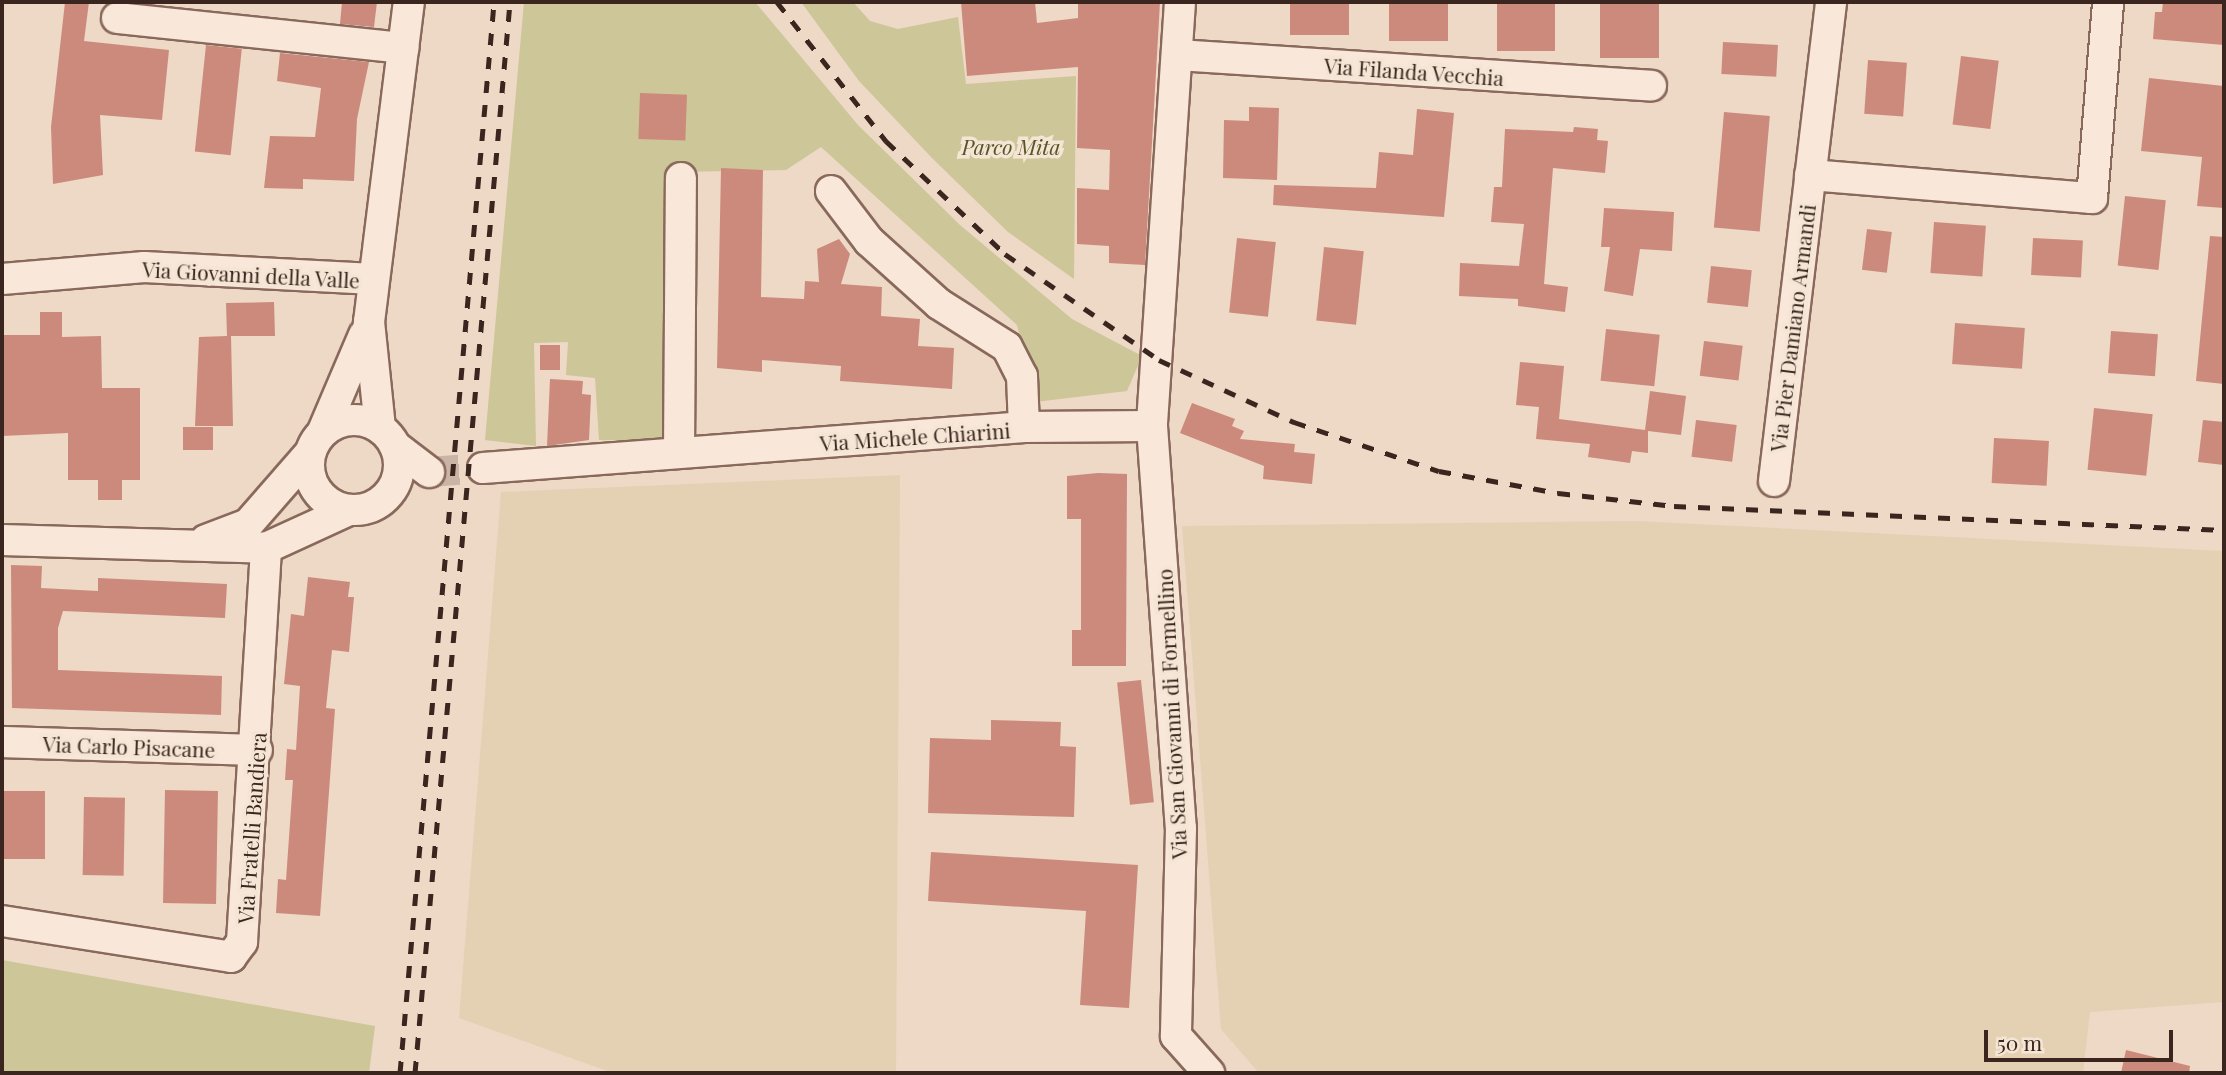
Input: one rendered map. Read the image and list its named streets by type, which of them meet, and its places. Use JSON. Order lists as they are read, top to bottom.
{
  "streets": {
    "street": [
      "Via Filanda Vecchia",
      "Via Giovanni della Valle",
      "Via Pier Damiano Armandi",
      "Via Michele Chiarini",
      "Via San Giovanni di Formellino",
      "Via Carlo Pisacane",
      "Via Fratelli Bandiera"
    ]
  },
  "crossings": [
    ["Via Michele Chiarini", "Via San Giovanni di Formellino"],
    ["Via Carlo Pisacane", "Via Fratelli Bandiera"]
  ],
  "parks": ["Parco Mita"],
  "scale_bar": "50 m"
}
